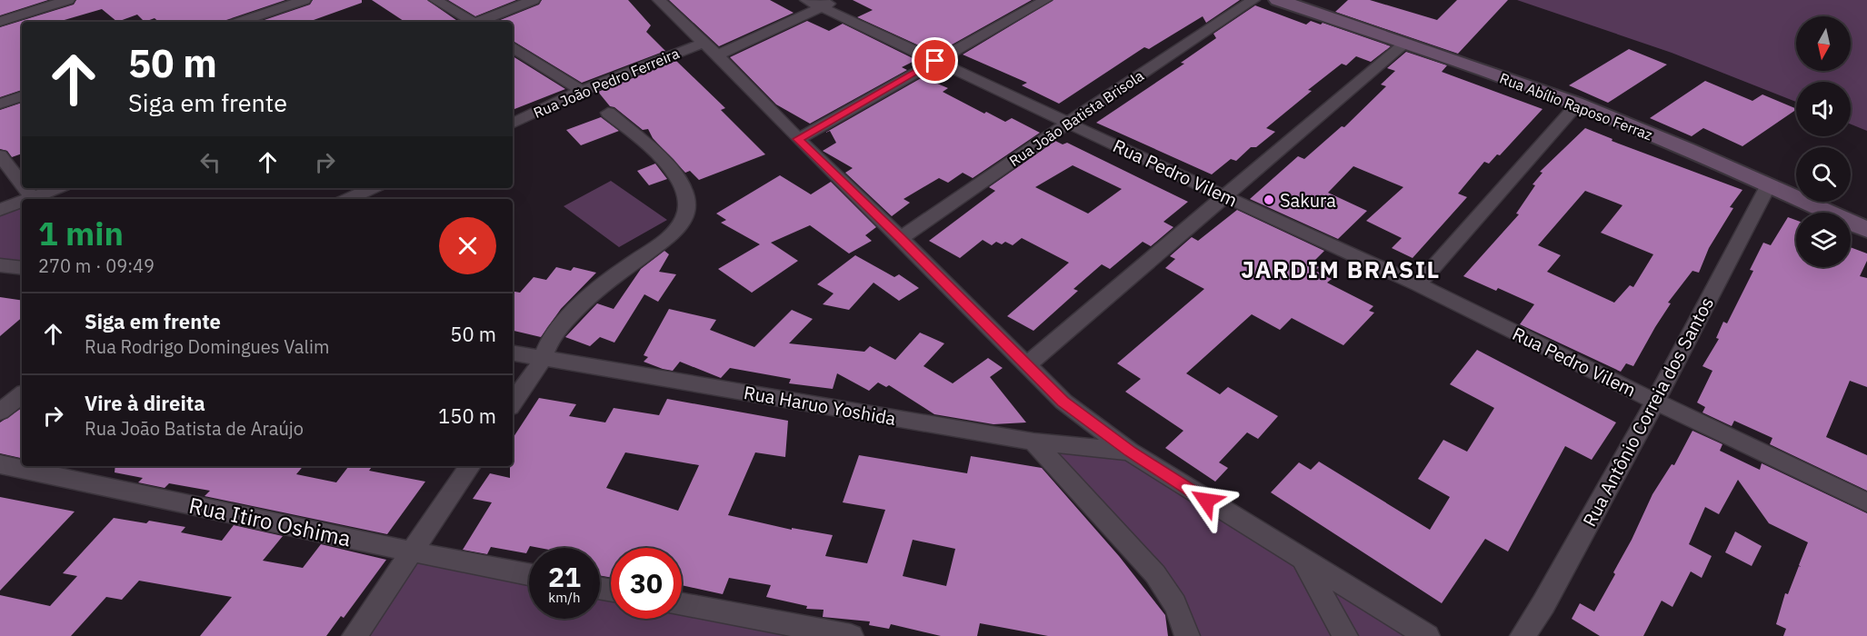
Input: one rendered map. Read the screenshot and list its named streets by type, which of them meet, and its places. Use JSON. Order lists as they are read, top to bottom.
{
  "streets": {
    "street": [
      "Rua João Pedro Ferreira",
      "Rua Abílio Raposo Ferraz",
      "Rua João Batista Brisola",
      "Rua Pedro Vilem",
      "Rua Haruo Yoshida",
      "Rua Antônio Correia dos Santos",
      "Rua Itiro Oshima"
    ]
  },
  "crossings": [
    ["Rua Abílio Raposo Ferraz", "Rua Antônio Correia dos Santos"],
    ["Rua João Batista Brisola", "Rua Pedro Vilem"],
    ["Rua Pedro Vilem", "Rua Antônio Correia dos Santos"]
  ],
  "districts": ["JARDIM BRASIL"],
  "places": ["Sakura"],
  "north": "bottom",
  "page": {
    "turn": ["50 m", "Siga em frente"],
    "heading": ["1 min", "270 m · 09:49"],
    "list": [
      {
        "name": "Siga em frente",
        "note": "Rua Rodrigo Domingues Valim",
        "value": "50 m"
      },
      {
        "name": "Vire à direita",
        "note": "Rua João Batista de Araújo",
        "value": "150 m"
      }
    ],
    "speed": "21 km/h",
    "limit": "30"
  }
}
